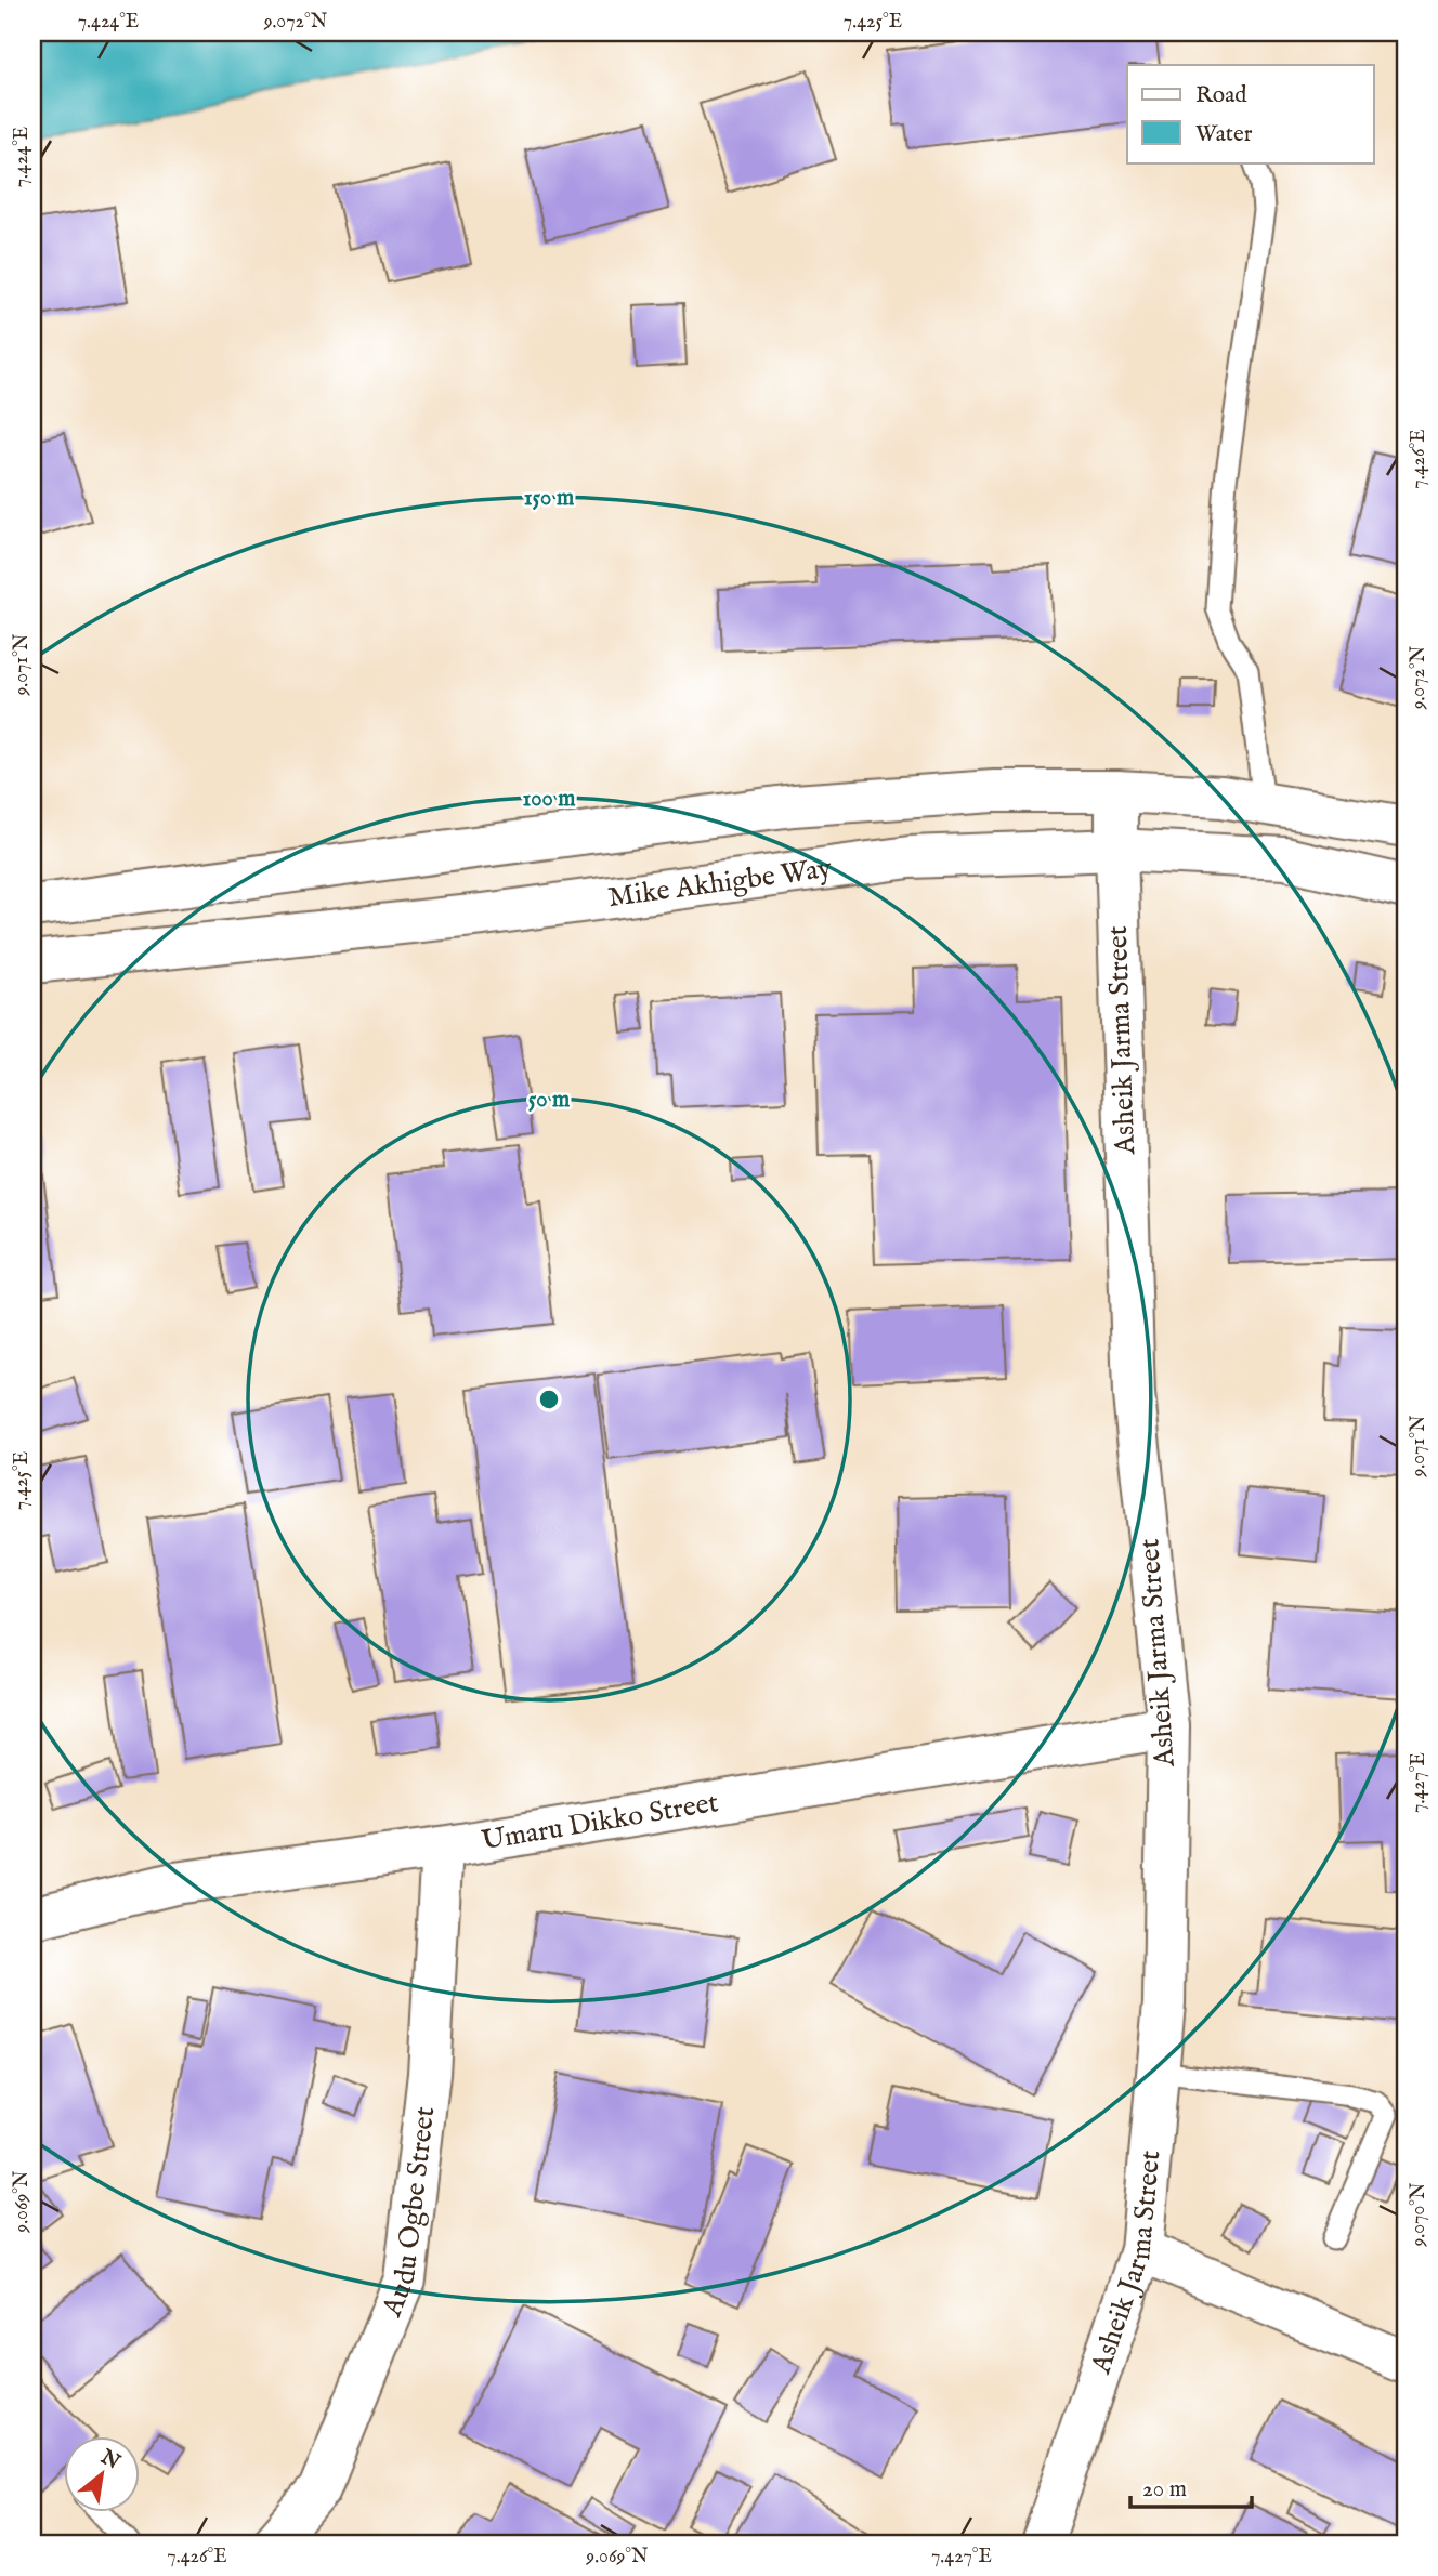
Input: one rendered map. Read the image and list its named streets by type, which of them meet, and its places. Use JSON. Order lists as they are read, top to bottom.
{
  "streets": {
    "street": [
      "Mike Akhigbe Way",
      "Asheik Jarma Street",
      "Umaru Dikko Street",
      "Audu Ogbe Street"
    ]
  },
  "crossings": [
    ["Mike Akhigbe Way", "Asheik Jarma Street"],
    ["Asheik Jarma Street", "Umaru Dikko Street"],
    ["Umaru Dikko Street", "Audu Ogbe Street"]
  ],
  "legend": ["Road", "Water"],
  "scale_bar": "20 m",
  "north": "top right",
  "coordinates": [
    "7.424°E",
    "9.072°N",
    "7.425°E",
    "7.426°E",
    "9.071°N",
    "7.427°E",
    "9.069°N",
    "9.070°N"
  ],
  "rings": ["150 m", "100 m", "50 m"]
}
